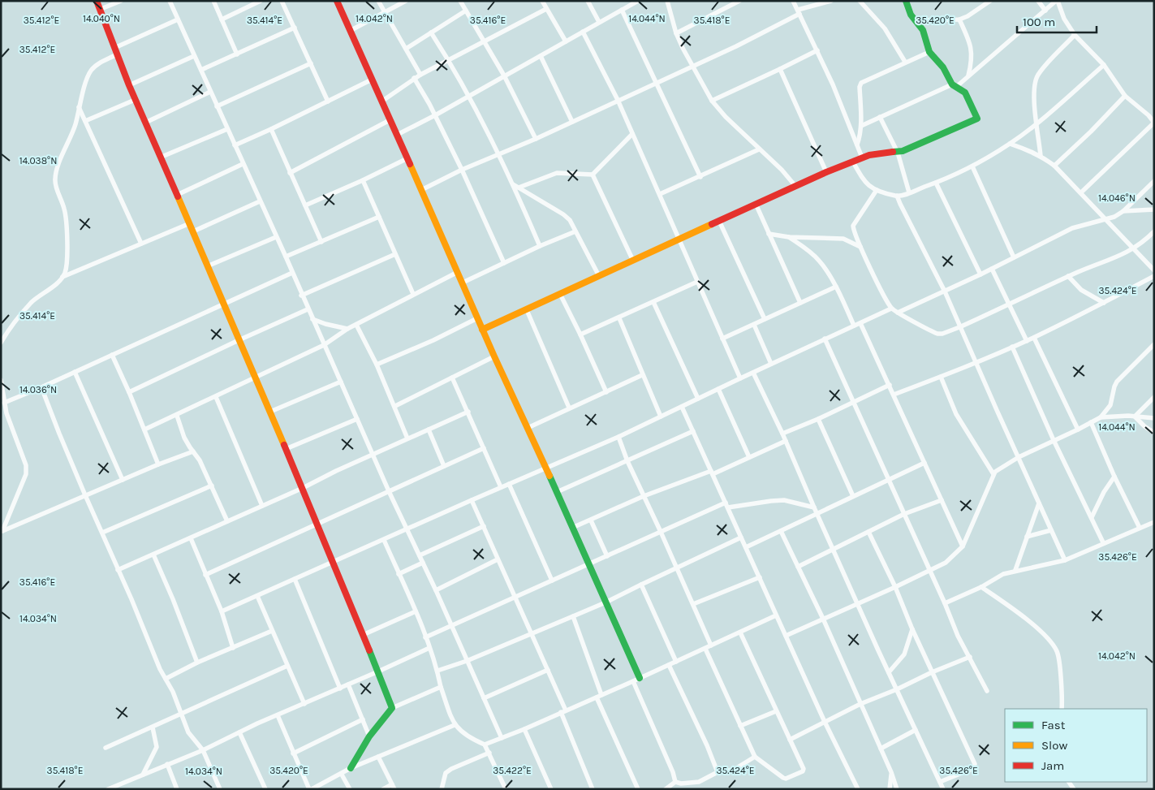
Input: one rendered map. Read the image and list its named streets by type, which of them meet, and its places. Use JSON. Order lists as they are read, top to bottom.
{
  "legend": ["Fast", "Slow", "Jam"],
  "scale_bar": "100 m",
  "coordinates": [
    "14.040°N",
    "14.042°N",
    "14.044°N",
    "35.412°E",
    "35.414°E",
    "35.416°E",
    "35.418°E",
    "35.420°E",
    "14.038°N",
    "14.046°N",
    "35.424°E",
    "14.036°N",
    "35.426°E",
    "14.034°N",
    "35.422°E"
  ]
}
